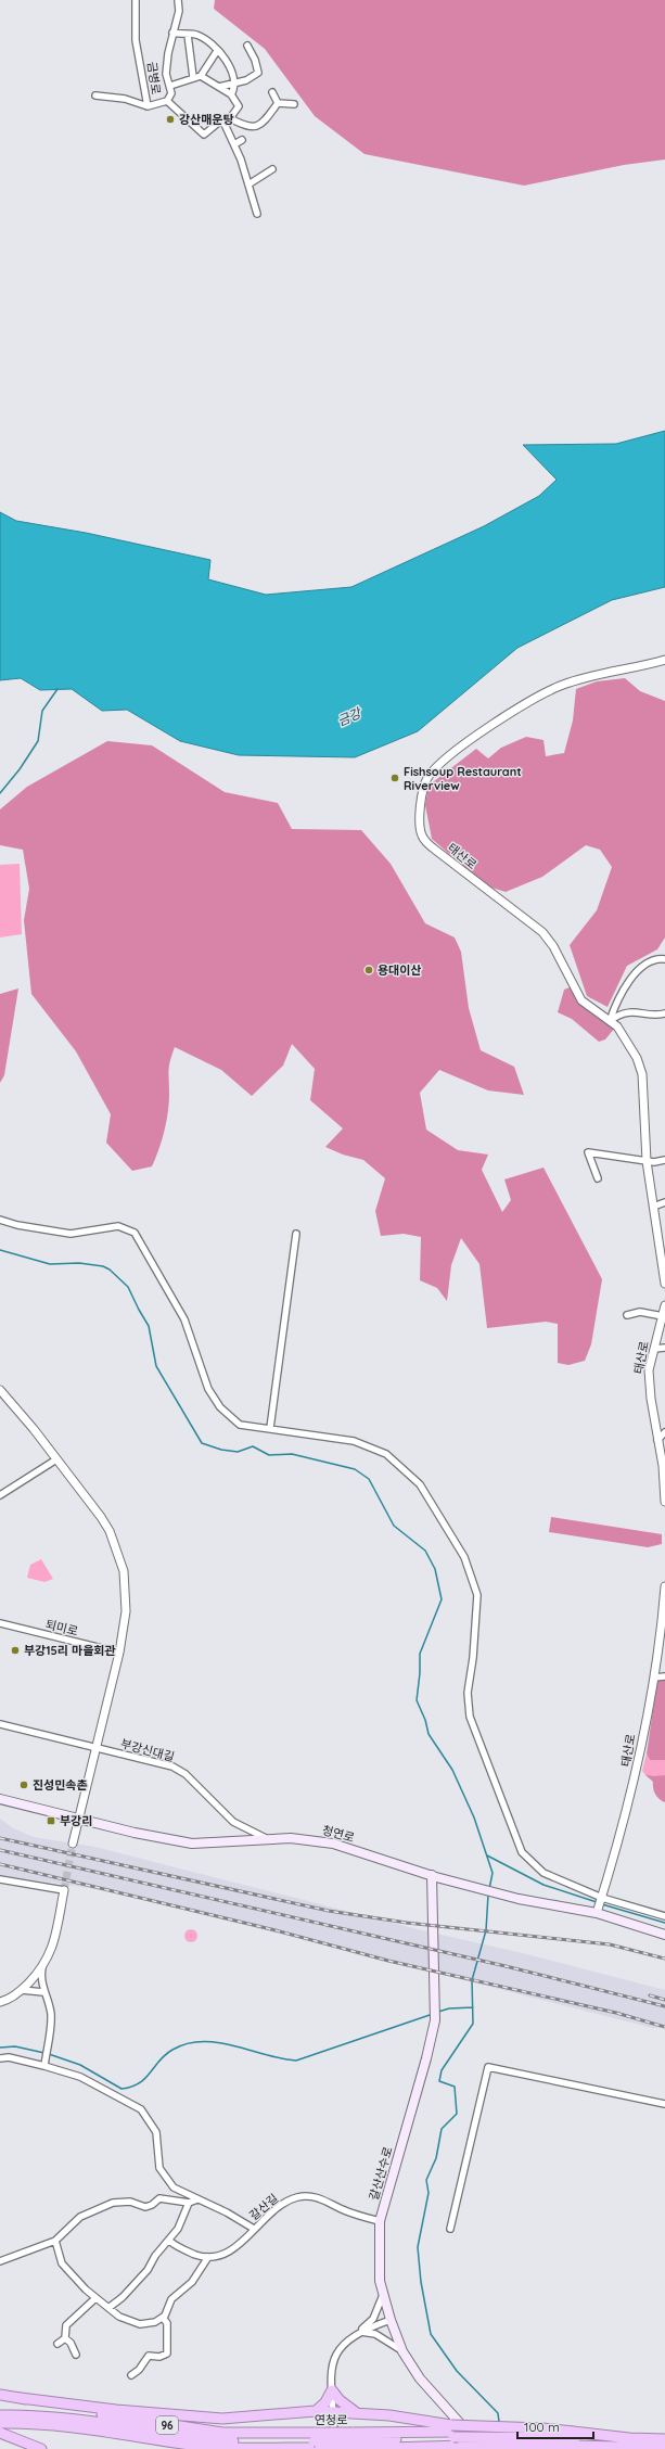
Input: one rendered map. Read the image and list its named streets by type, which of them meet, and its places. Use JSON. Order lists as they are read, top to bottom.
{
  "streets": {
    "highway": ["연청로", "96"],
    "main road": ["청연로", "갈산산수로"],
    "street": [
      "금병로",
      "태산로",
      "퇴미로",
      "부강신대길",
      "갈산길"
    ]
  },
  "crossings": [
    ["태산로", "청연로"],
    ["부강신대길", "청연로"],
    ["청연로", "갈산산수로"],
    ["갈산산수로", "갈산길"]
  ],
  "water": ["금강"],
  "places": {
    "other": [
      "강산매운탕",
      "Fishsoup Restaurant Riverview",
      "용대이산",
      "부강15리 마을회관",
      "진성민속촌"
    ],
    "transit": ["부강리"]
  },
  "scale_bar": "100 m"
}
